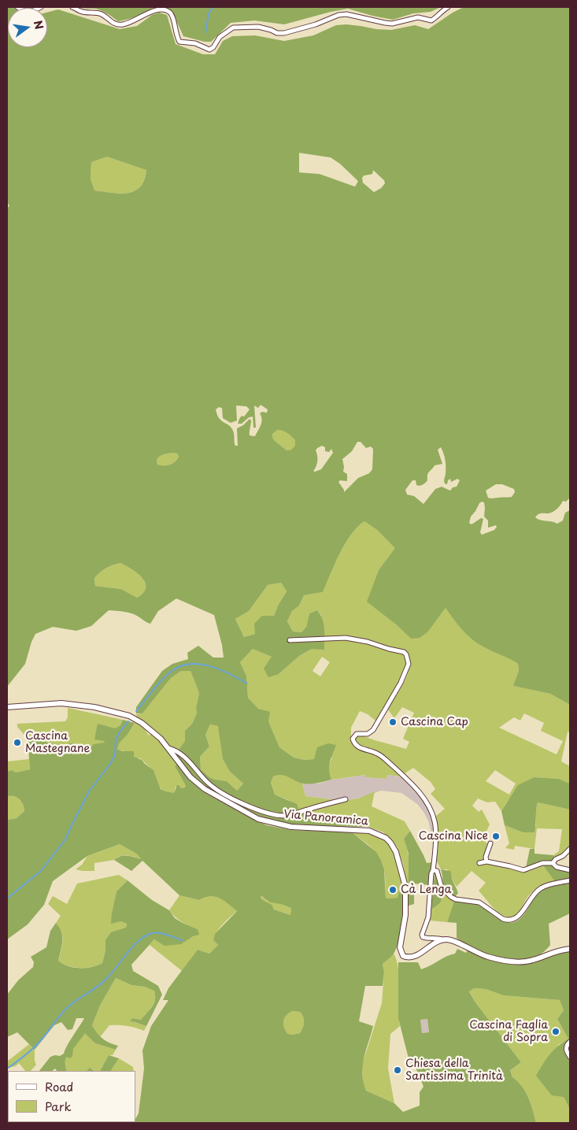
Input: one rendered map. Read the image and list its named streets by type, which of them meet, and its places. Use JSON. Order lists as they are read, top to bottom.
{
  "streets": {
    "street": ["Via Panoramica"]
  },
  "places": [
    "Cascina Cap",
    "Cascina Mastegnane",
    "Cascina Nice",
    "Cà Lenga",
    "Cascina Faglia di Sopra",
    "Chiesa della Santissima Trinità"
  ],
  "legend": ["Road", "Park"],
  "north": "right"
}
